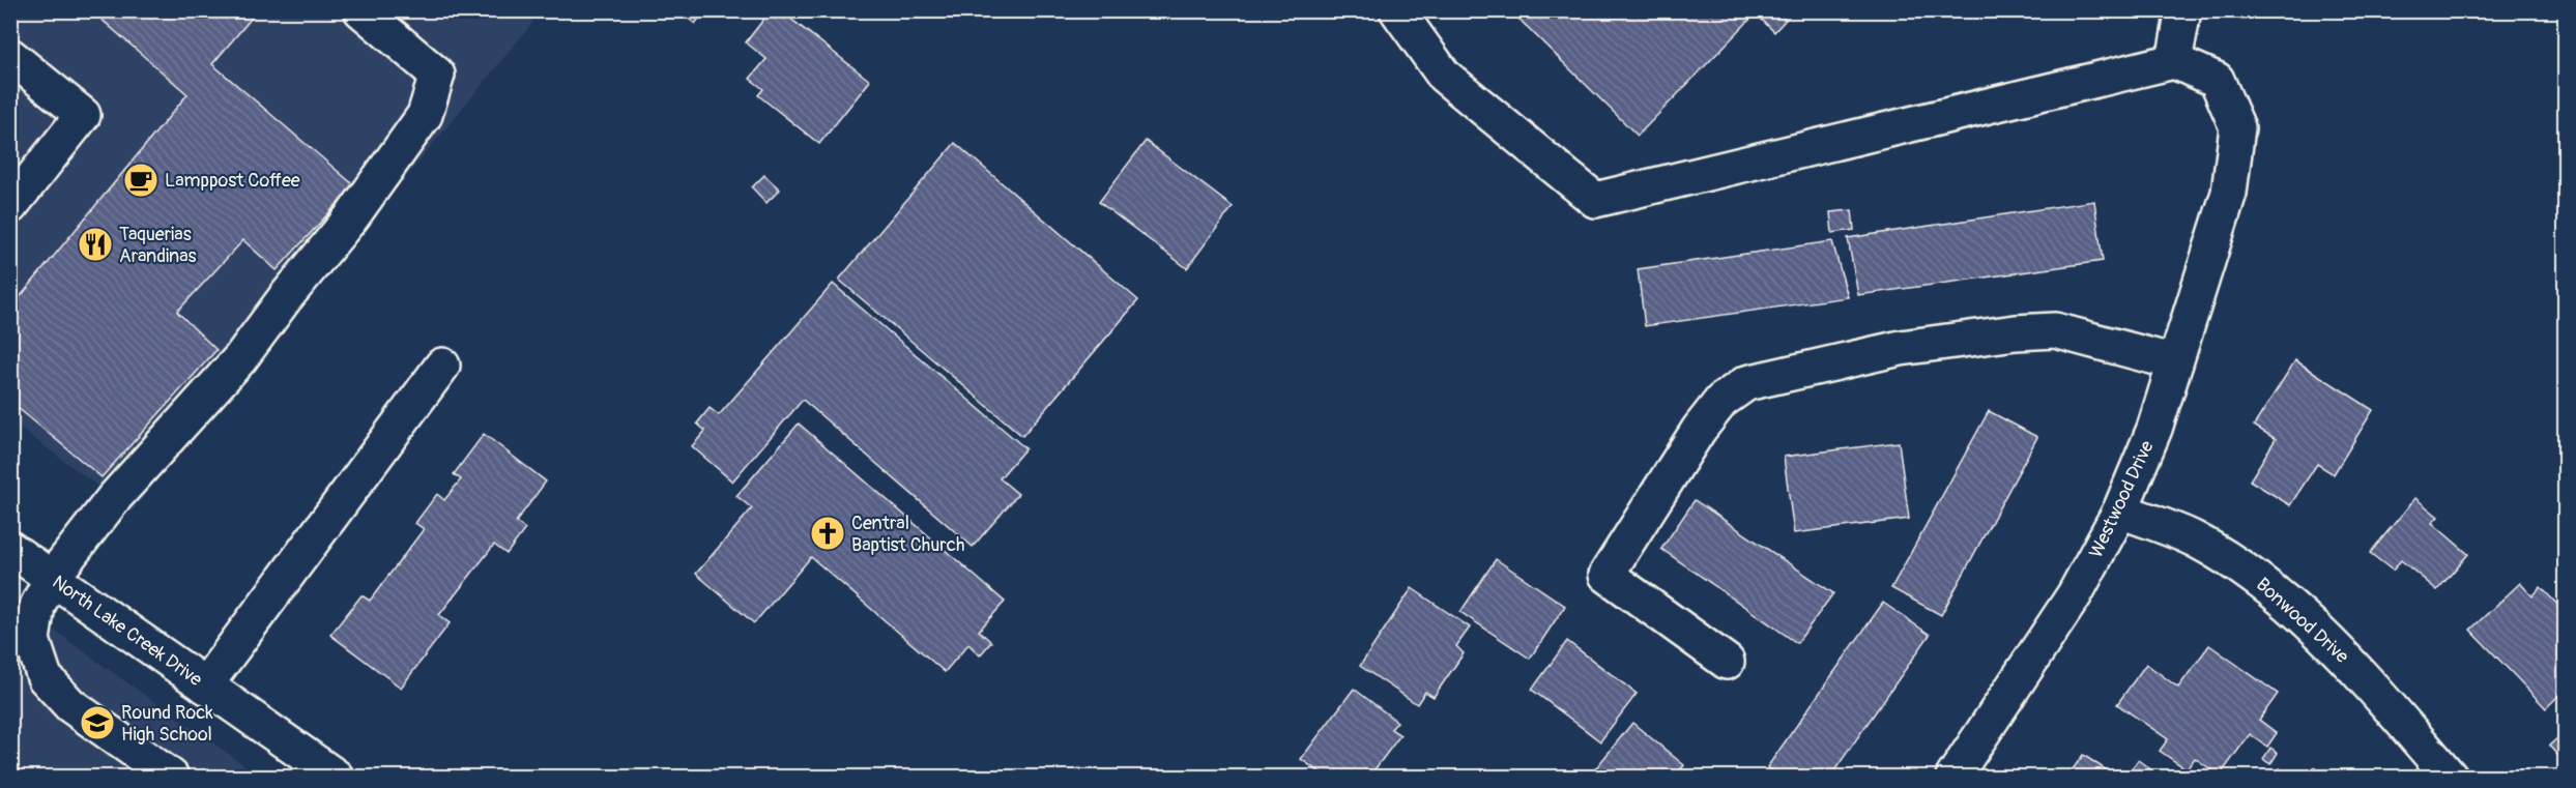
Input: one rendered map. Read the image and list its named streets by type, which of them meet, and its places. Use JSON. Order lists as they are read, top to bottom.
{
  "streets": {
    "street": ["Westwood Drive", "Bonwood Drive", "North Lake Creek Drive"]
  },
  "crossings": [
    ["Westwood Drive", "Bonwood Drive"]
  ],
  "places": {
    "cafe": ["Lamppost Coffee"],
    "restaurant": ["Taquerias Arandinas"],
    "church": ["Central Baptist Church"],
    "school or university": ["Round Rock High School"]
  }
}
